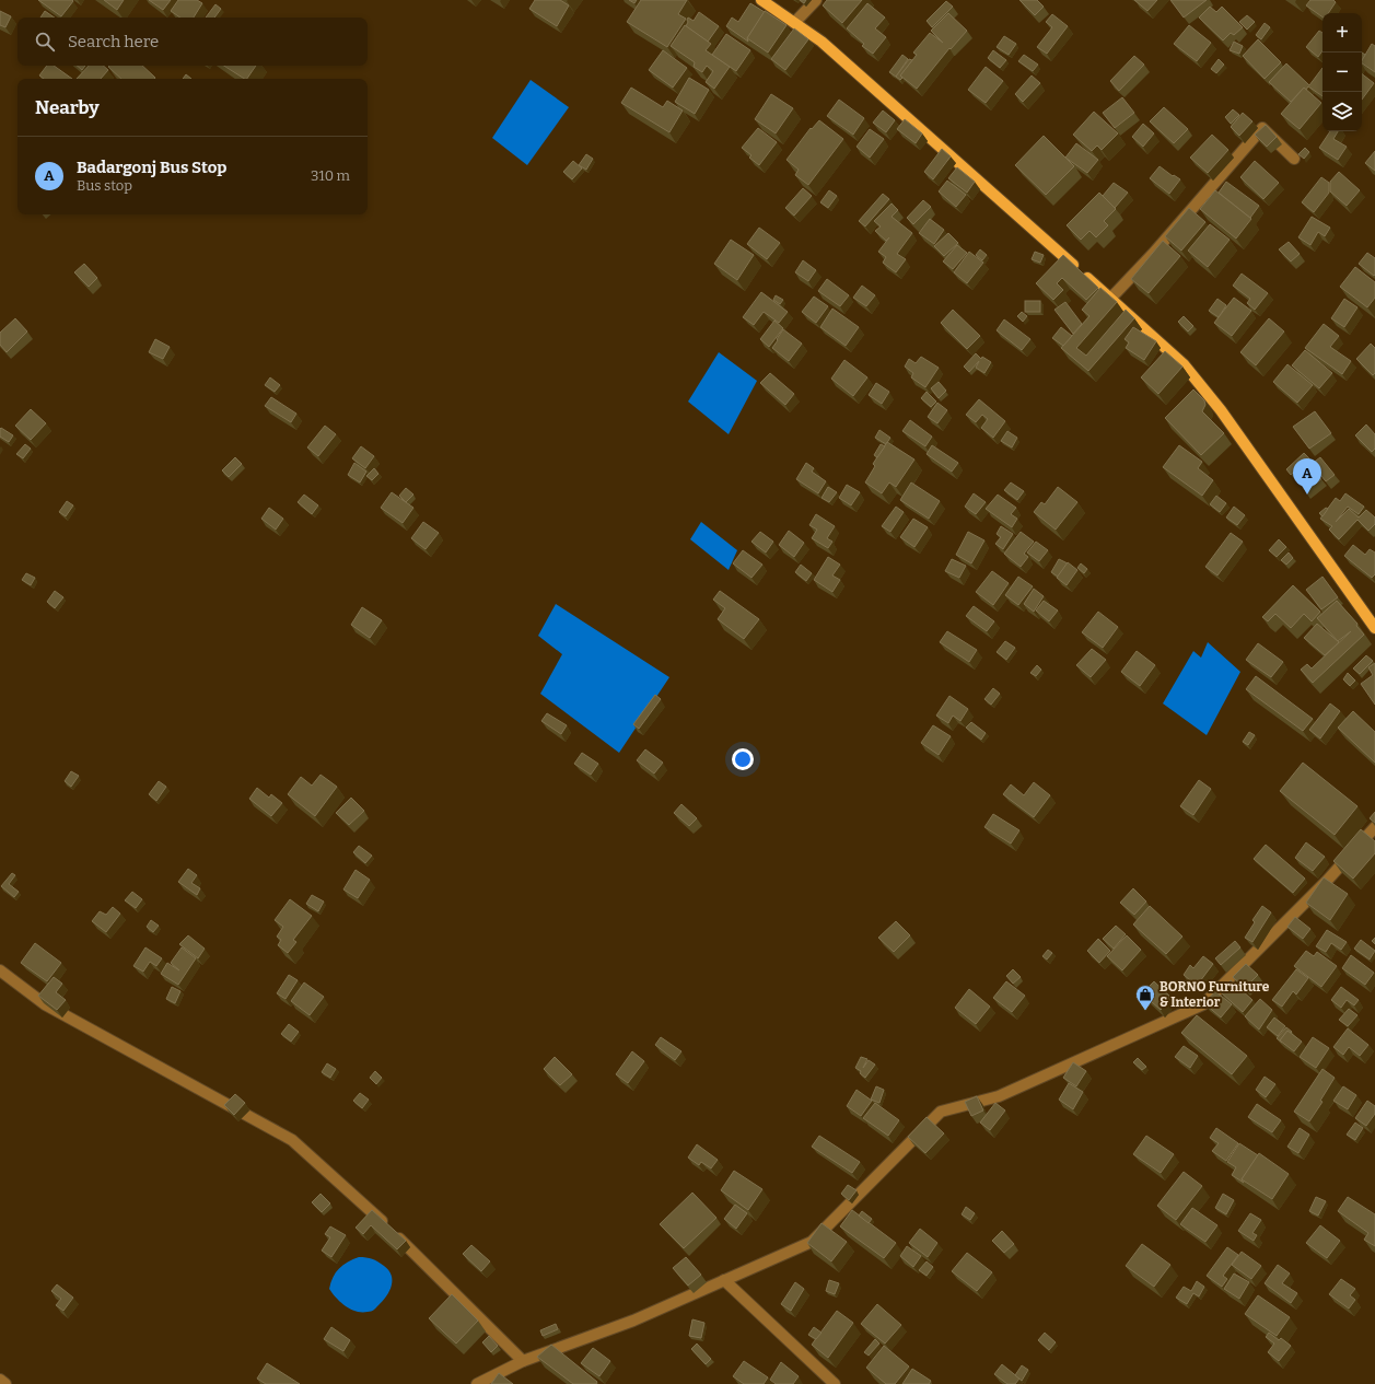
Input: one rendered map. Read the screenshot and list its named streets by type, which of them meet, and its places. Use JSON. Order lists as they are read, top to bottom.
{
  "places": {
    "shop": ["BORNO Furniture & Interior"]
  },
  "page": {
    "map_buttons": ["+", "−"],
    "search": "Search here",
    "heading": "Nearby",
    "list": [
      {
        "mark": "A",
        "name": "Badargonj Bus Stop",
        "note": "Bus stop",
        "value": "310 m"
      }
    ],
    "pins": "A"
  }
}
